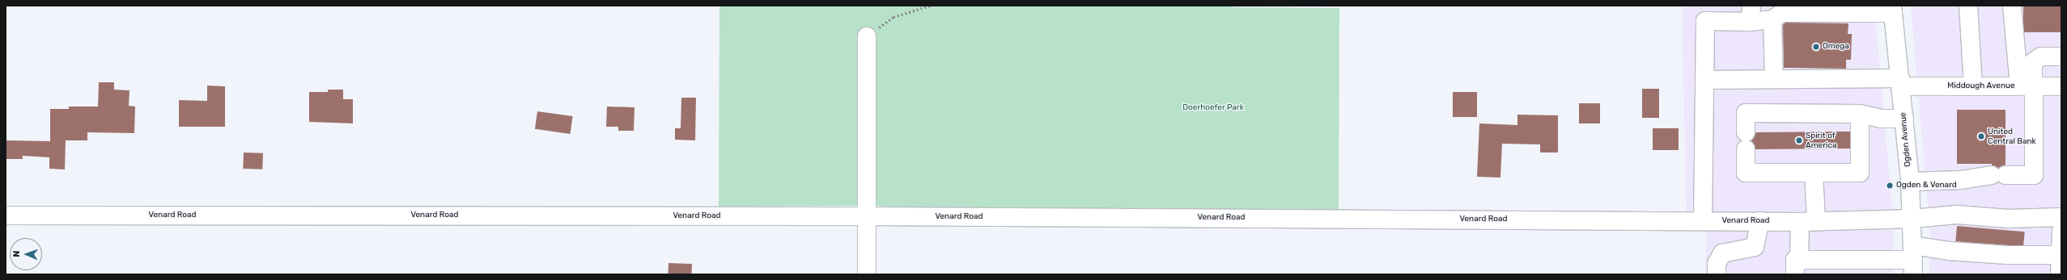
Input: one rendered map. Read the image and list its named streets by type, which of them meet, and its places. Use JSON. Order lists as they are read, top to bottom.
{
  "streets": {
    "street": ["Middough Avenue", "Ogden Avenue", "Venard Road"]
  },
  "crossings": [
    ["Middough Avenue", "Ogden Avenue"],
    ["Ogden Avenue", "Venard Road"]
  ],
  "parks": ["Doerhoefer Park"],
  "places": [
    "Omega",
    "United Central Bank",
    "Spirit of America",
    "Ogden & Venard"
  ],
  "north": "left"
}
